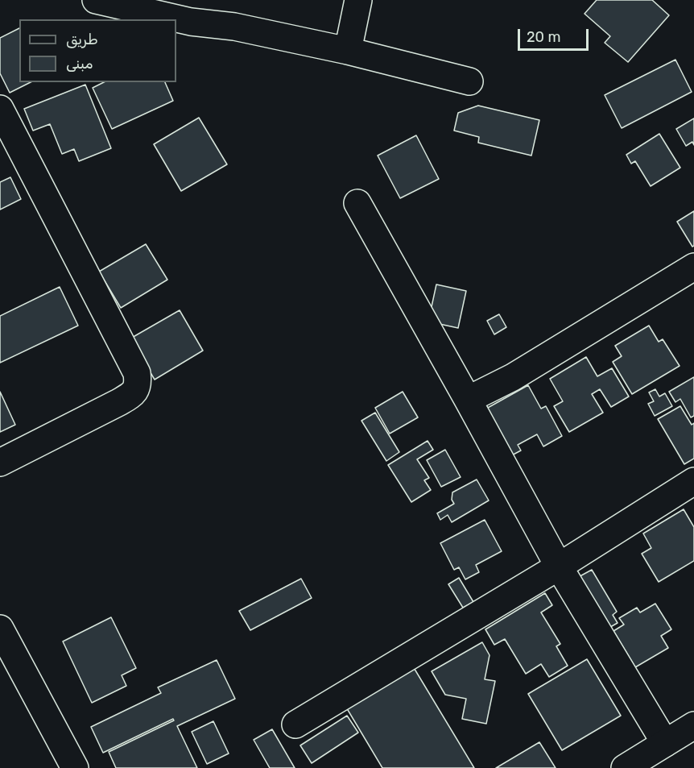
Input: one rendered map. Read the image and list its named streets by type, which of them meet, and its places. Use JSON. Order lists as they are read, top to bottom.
{
  "legend": ["طريق", "مبنى"],
  "scale_bar": "20 m"
}
